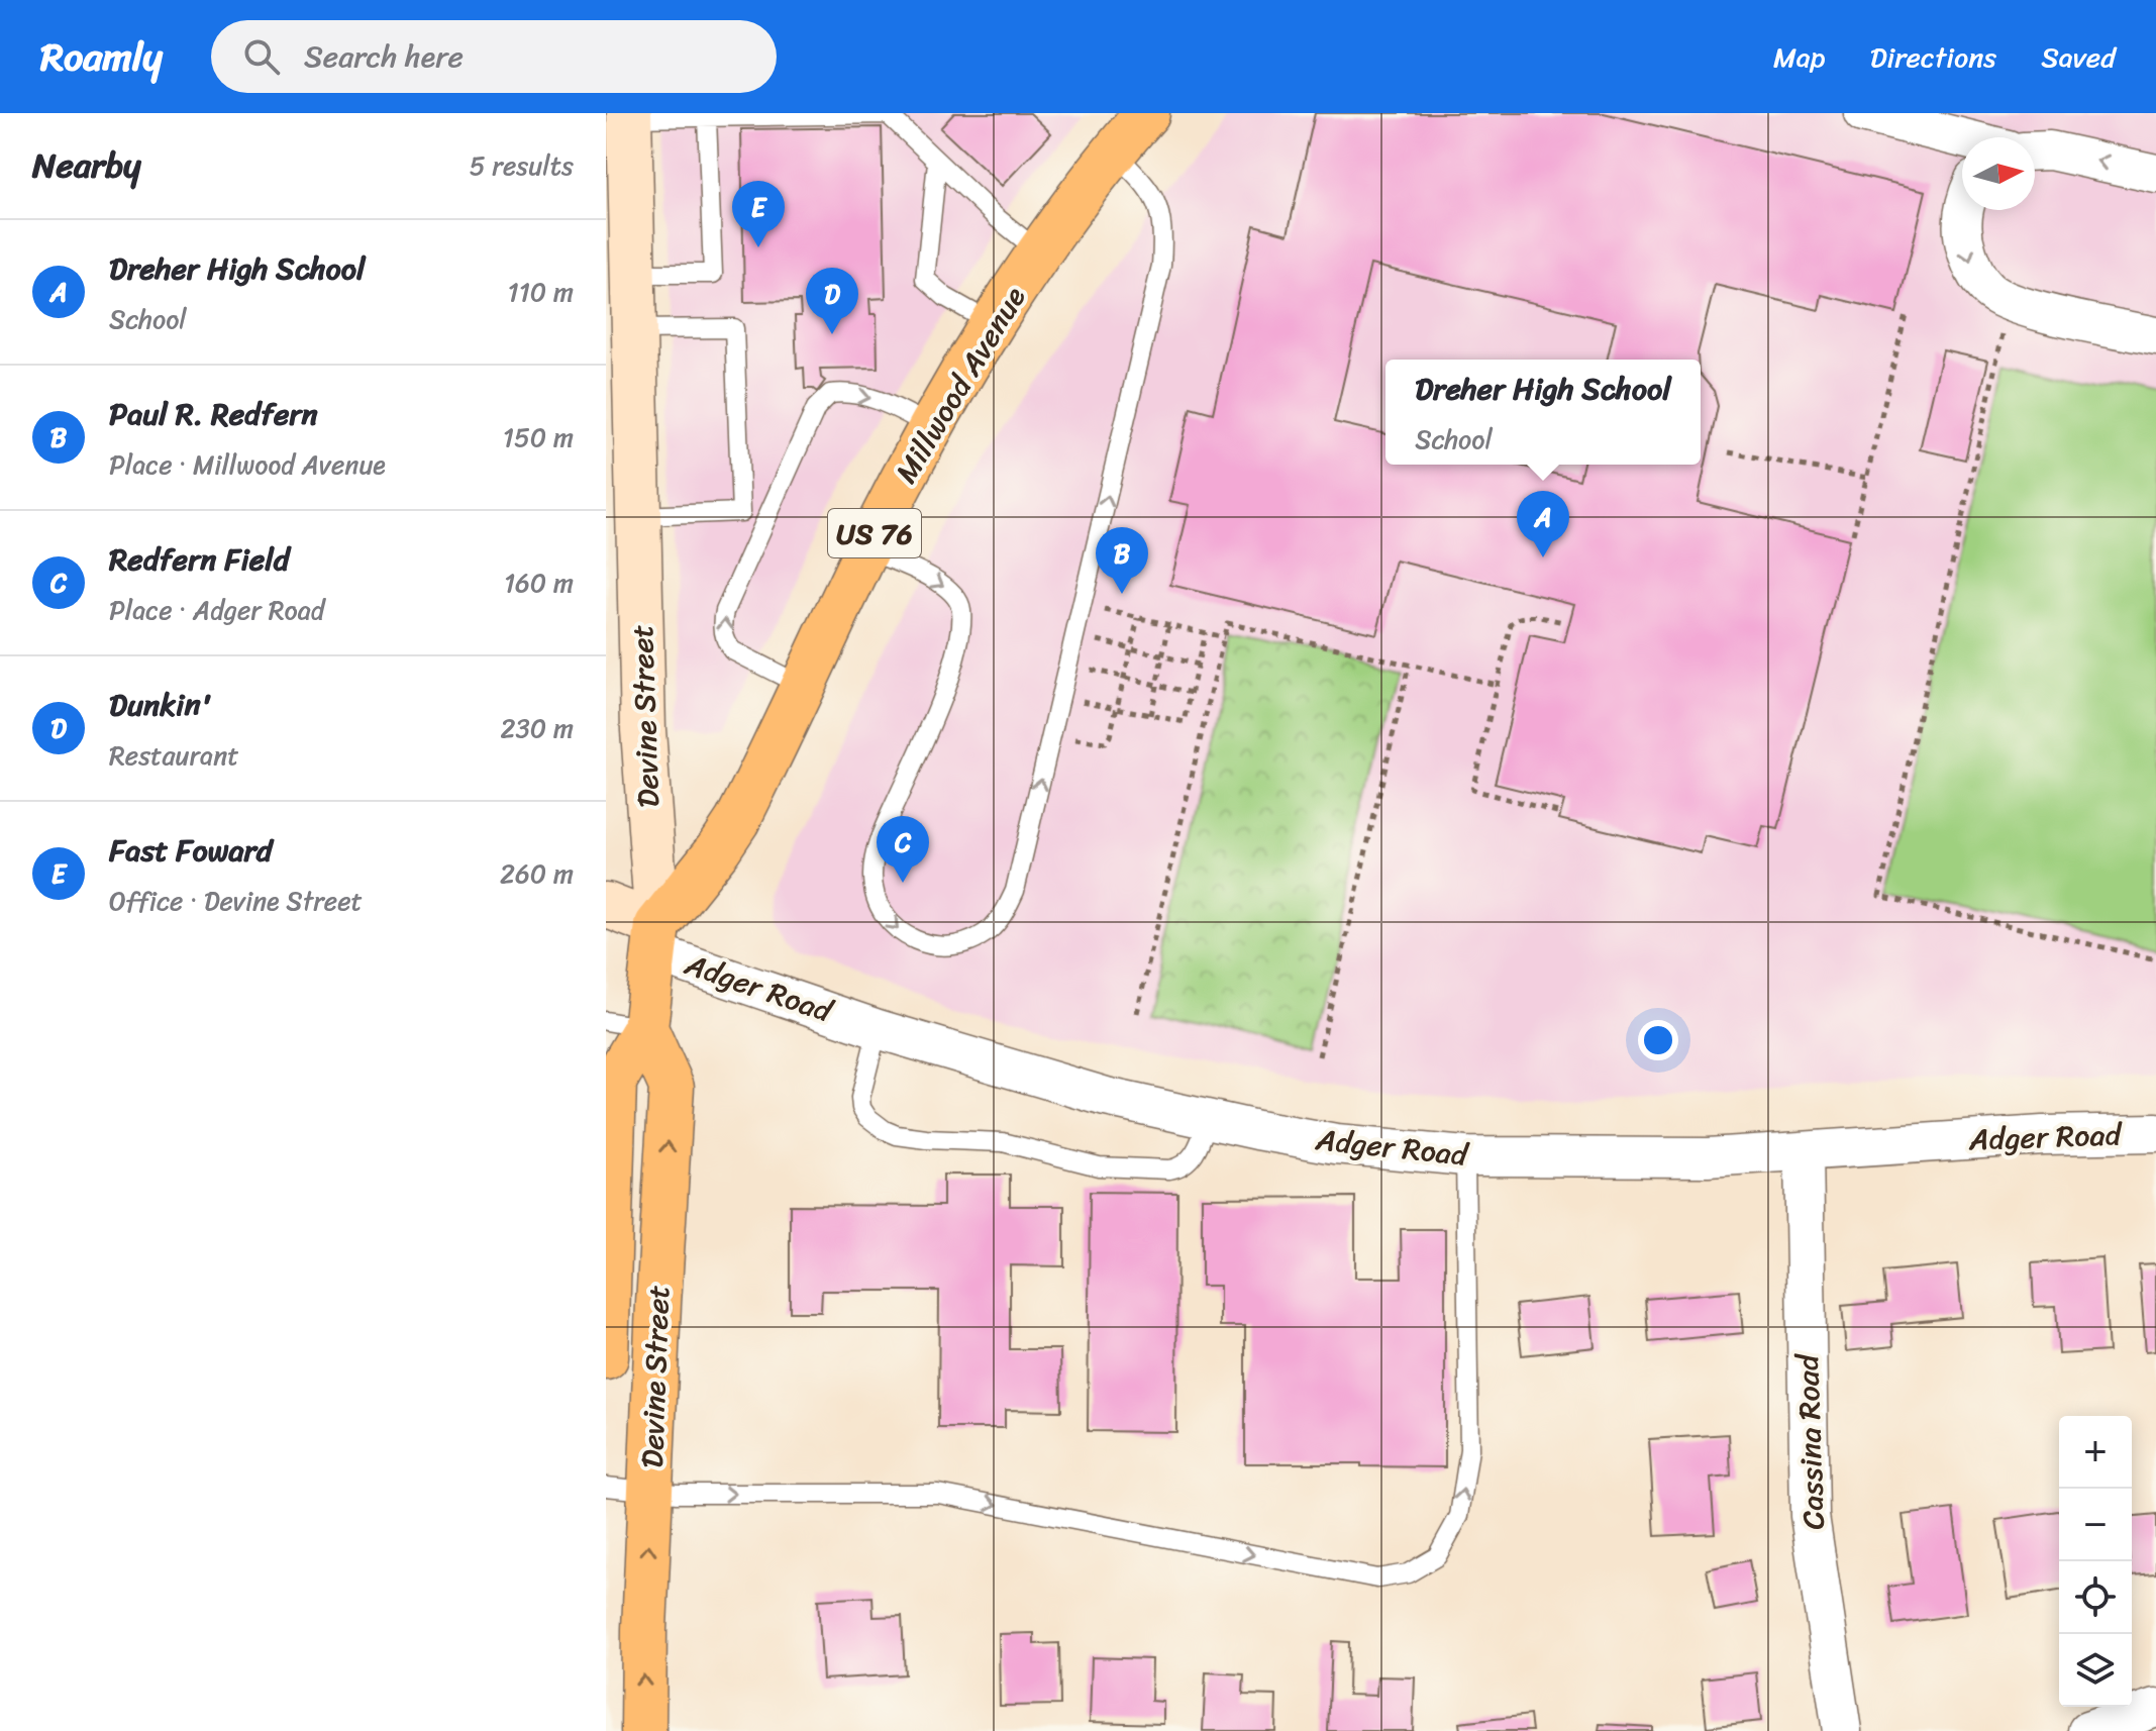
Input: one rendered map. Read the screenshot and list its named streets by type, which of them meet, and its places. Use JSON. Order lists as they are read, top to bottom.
{
  "streets": {
    "main road": ["Millwood Avenue", "US 76", "Devine Street"],
    "street": ["Adger Road", "Cassina Road"]
  },
  "crossings": [
    ["Millwood Avenue", "Devine Street"],
    ["Millwood Avenue", "Adger Road"],
    ["Devine Street", "Adger Road"],
    ["Adger Road", "Cassina Road"]
  ],
  "north": "right",
  "page": {
    "header": "Roamly",
    "search": "Search here",
    "nav": ["Map", "Directions", "Saved"],
    "heading": ["Nearby", "5 results"],
    "pins": [
      "E",
      "D",
      "A",
      "B",
      "C"
    ],
    "list": [
      {
        "mark": "A",
        "name": "Dreher High School",
        "note": "School",
        "value": "110 m"
      },
      {
        "mark": "B",
        "name": "Paul R. Redfern",
        "note": "Place · Millwood Avenue",
        "value": "150 m"
      },
      {
        "mark": "C",
        "name": "Redfern Field",
        "note": "Place · Adger Road",
        "value": "160 m"
      },
      {
        "mark": "D",
        "name": "Dunkin'",
        "note": "Restaurant",
        "value": "230 m"
      },
      {
        "mark": "E",
        "name": "Fast Foward",
        "note": "Office · Devine Street",
        "value": "260 m"
      }
    ],
    "popup": ["Dreher High School", "School"],
    "map_buttons": ["+", "−"]
  }
}
